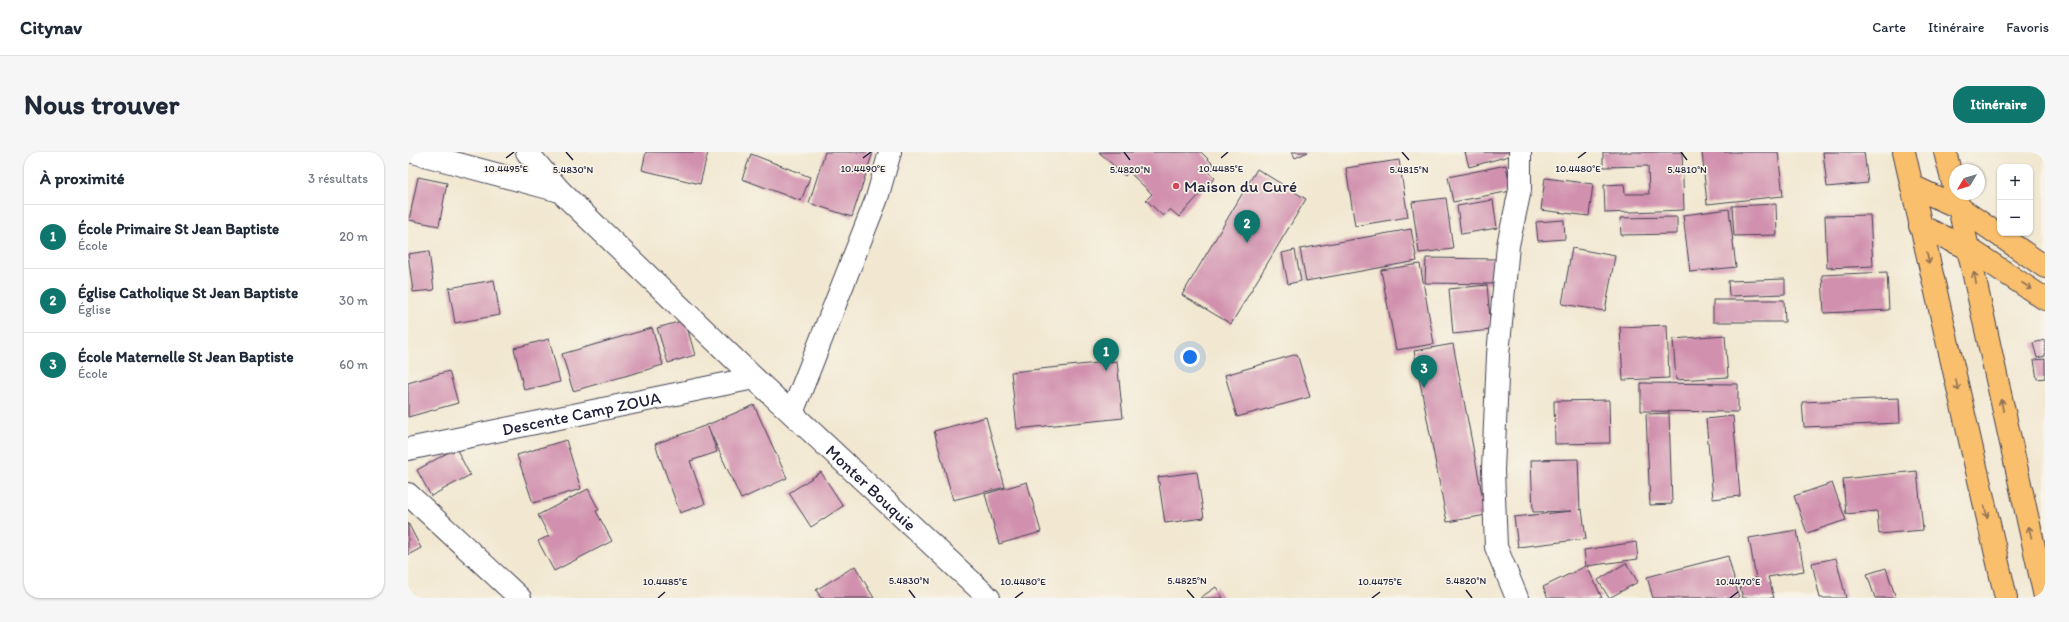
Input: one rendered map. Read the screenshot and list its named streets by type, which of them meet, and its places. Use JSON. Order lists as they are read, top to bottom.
{
  "streets": {
    "street": ["Descente Camp ZOUA", "Monter Bouquie"]
  },
  "crossings": [
    ["Descente Camp ZOUA", "Monter Bouquie"]
  ],
  "places": ["Maison du Curé"],
  "north": "bottom left",
  "page": {
    "header": "Citynav",
    "nav": ["Carte", "Itinéraire", "Favoris"],
    "buttons": "Itinéraire",
    "title": "Nous trouver",
    "heading": ["À proximité", "3 résultats"],
    "map_buttons": ["+", "−"],
    "list": [
      {
        "mark": "1",
        "name": "École Primaire St Jean Baptiste",
        "note": "École",
        "value": "20 m"
      },
      {
        "mark": "2",
        "name": "Église Catholique St Jean Baptiste",
        "note": "Église",
        "value": "30 m"
      },
      {
        "mark": "3",
        "name": "École Maternelle St Jean Baptiste",
        "note": "École",
        "value": "60 m"
      }
    ],
    "pins": ["2", "1", "3"]
  },
  "coordinates": [
    "10.4490°E",
    "10.4485°E",
    "10.4480°E",
    "10.4495°E",
    "5.4830°N",
    "5.4820°N",
    "5.4815°N",
    "5.4810°N",
    "5.4825°N",
    "10.4475°E",
    "10.4470°E"
  ]
}
